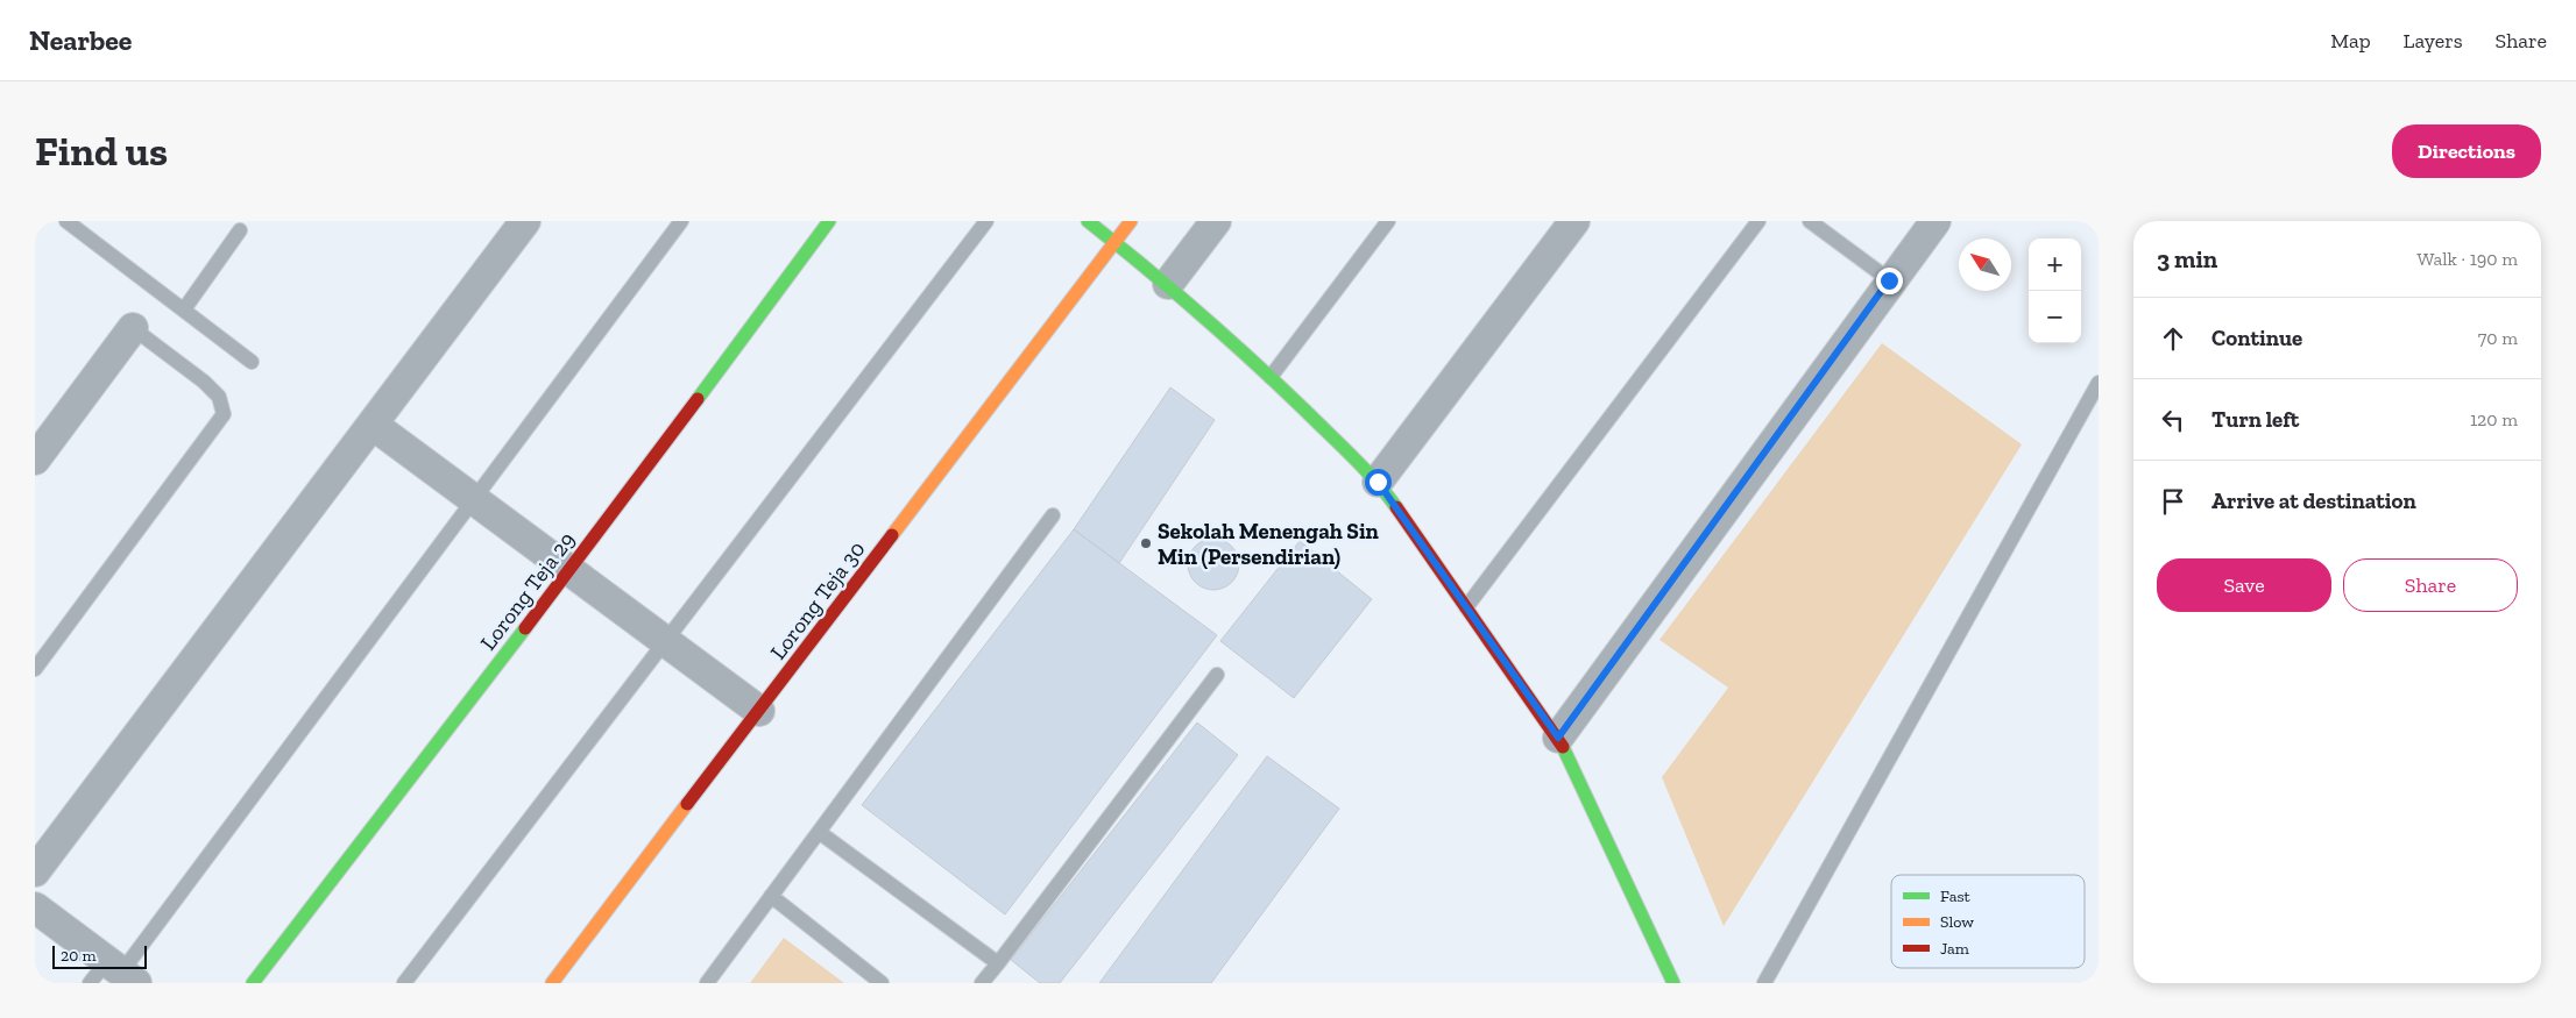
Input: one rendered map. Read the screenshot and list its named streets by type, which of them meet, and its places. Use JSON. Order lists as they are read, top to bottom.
{
  "streets": {
    "street": ["Lorong Teja 29", "Lorong Teja 30"]
  },
  "places": ["Sekolah Menengah Sin Min (Persendirian)"],
  "legend": ["Fast", "Slow", "Jam"],
  "scale_bar": "20 m",
  "north": "top left",
  "page": {
    "header": "Nearbee",
    "nav": ["Map", "Layers", "Share"],
    "buttons": [
      "Directions",
      ["Save", "Share"]
    ],
    "title": "Find us",
    "heading": ["3 min", "Walk · 190 m"],
    "map_buttons": ["+", "−"],
    "list": [
      ["Continue", "70 m"],
      ["Turn left", "120 m"],
      "Arrive at destination"
    ],
    "scale": "20 m"
  }
}
